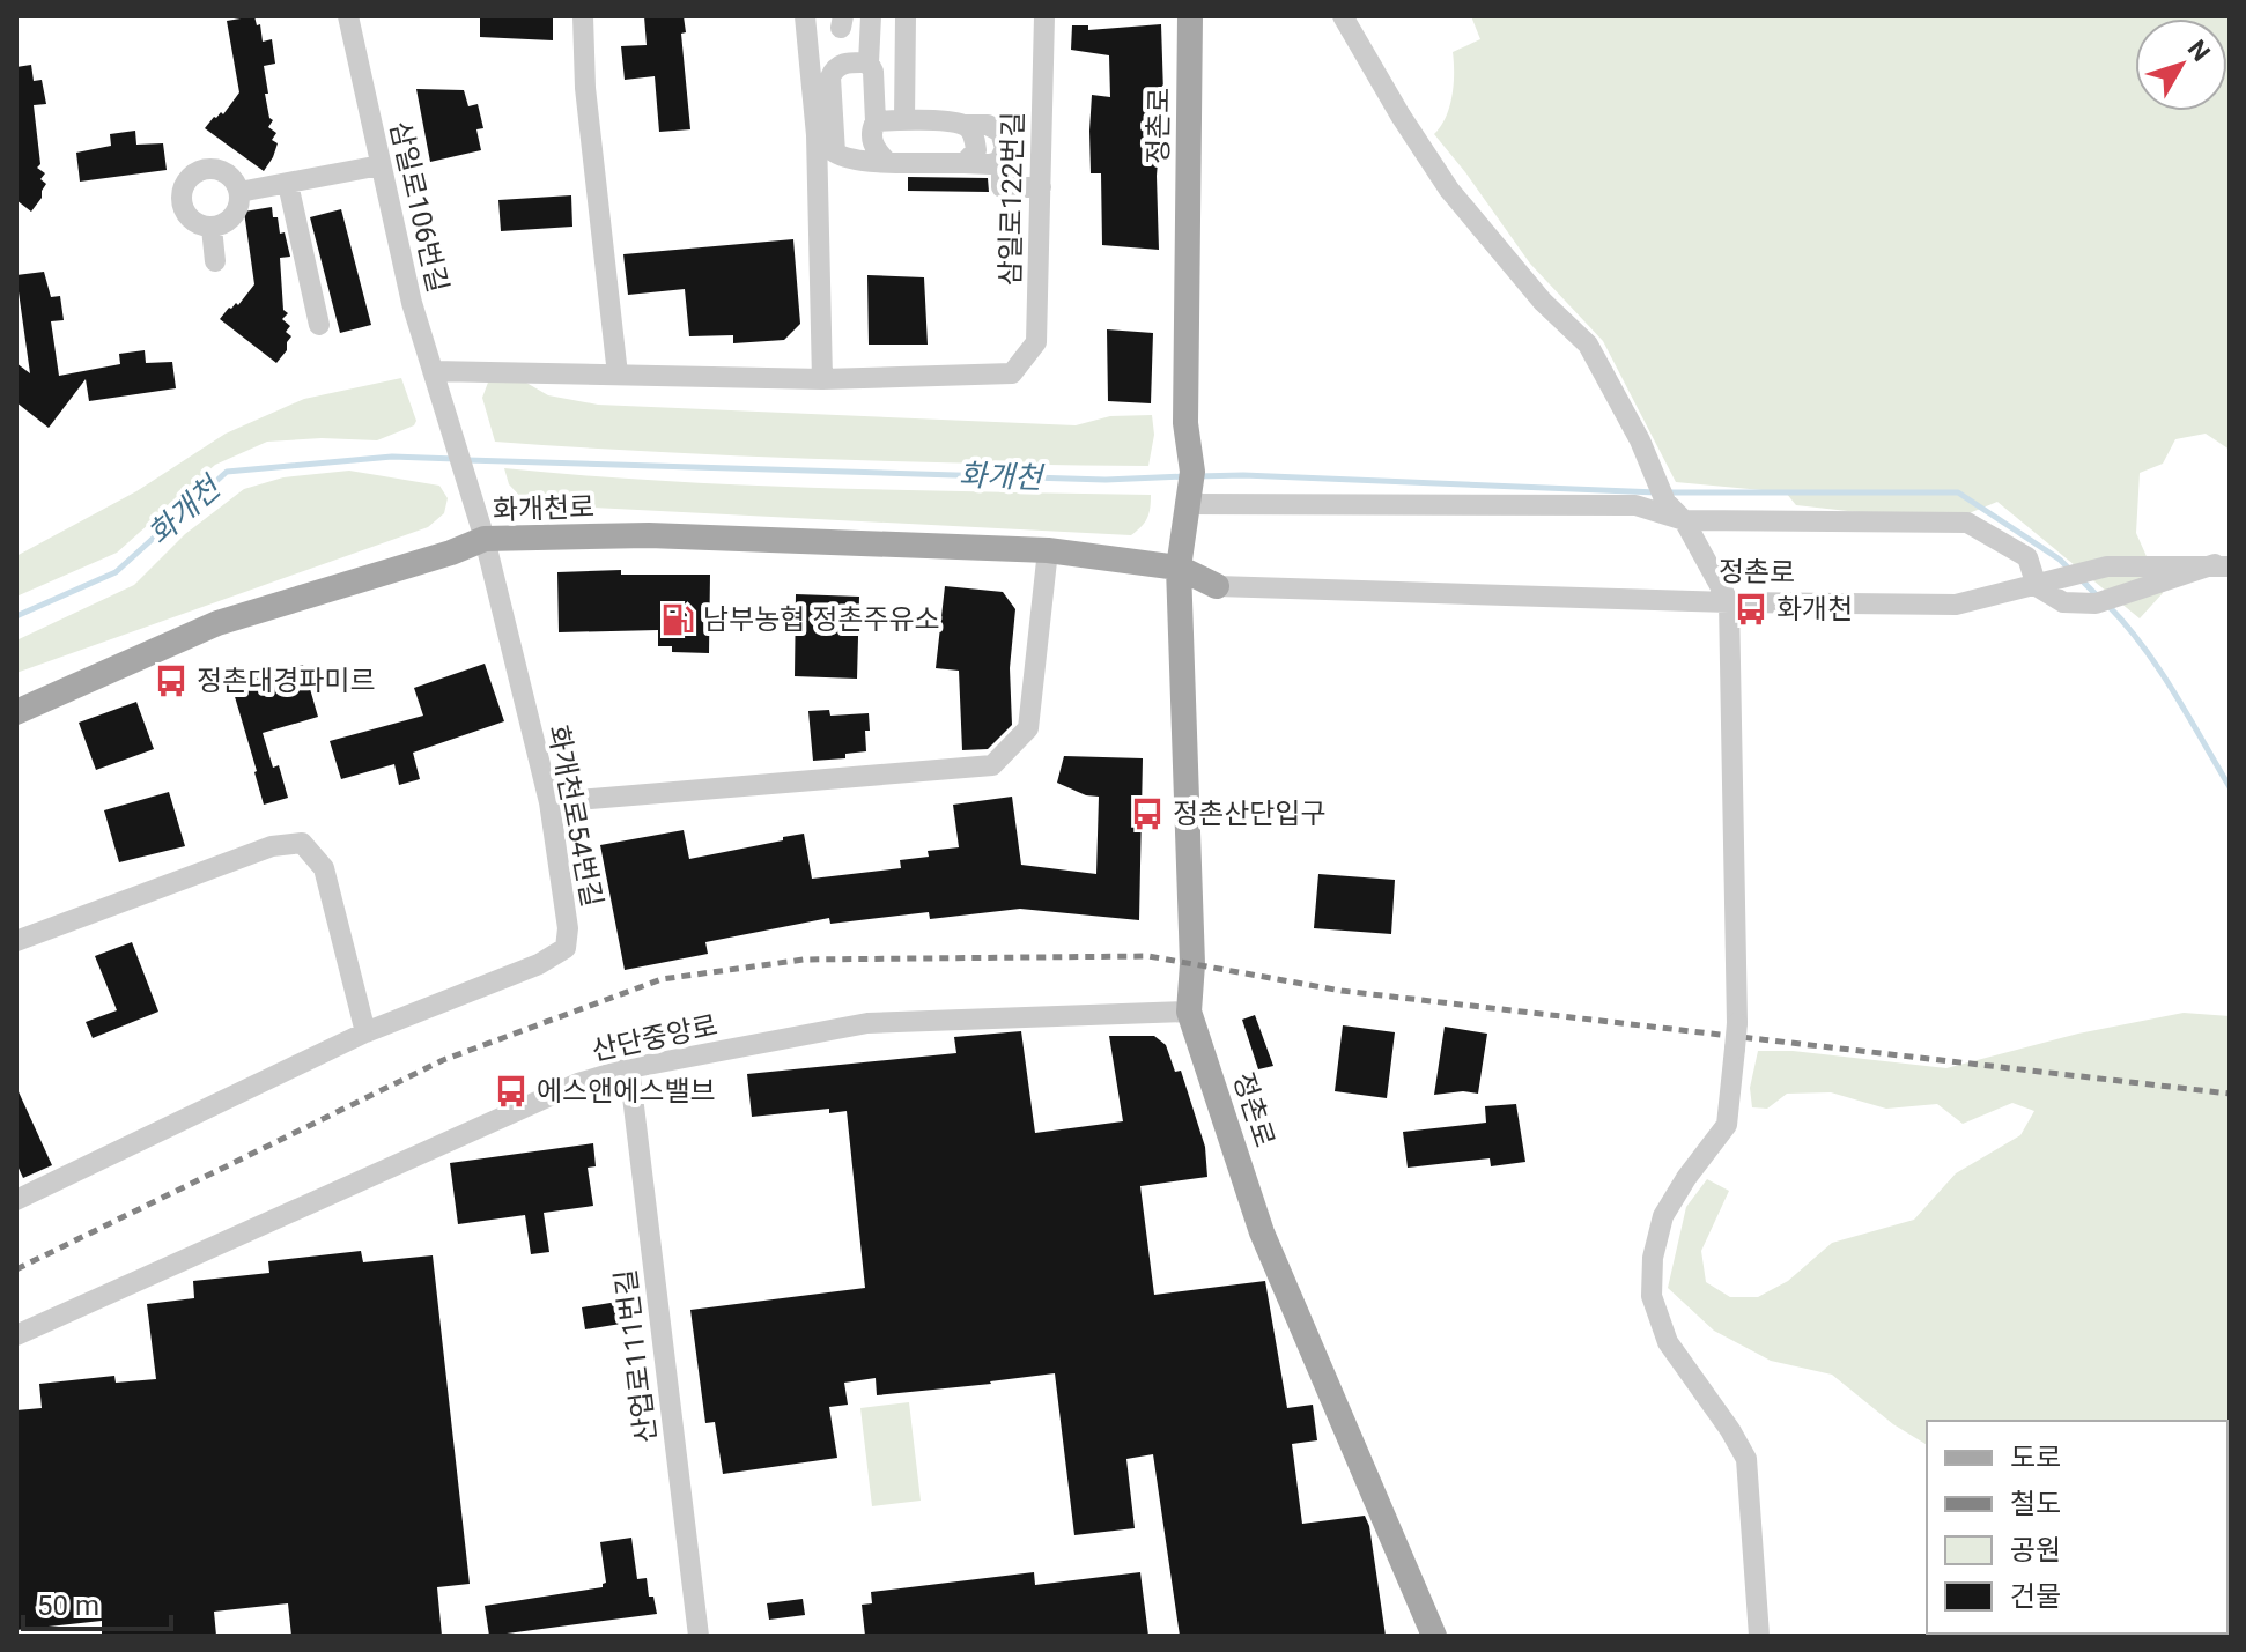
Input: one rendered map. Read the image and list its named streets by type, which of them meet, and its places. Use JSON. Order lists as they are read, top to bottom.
{
  "streets": {
    "main road": ["정촌로", "화개천로"],
    "street": [
      "삼일로122번길",
      "삼일로106번길",
      "화개천로54번길",
      "산단중앙로",
      "산업로111번길"
    ]
  },
  "crossings": [
    ["정촌로", "화개천로"],
    ["정촌로", "산단중앙로"],
    ["삼일로106번길", "화개천로54번길"],
    ["화개천로", "화개천로54번길"],
    ["산단중앙로", "산업로111번길"]
  ],
  "water": ["화개천"],
  "places": {
    "bus stop": [
      "화개천",
      "정촌대경파미르",
      "정촌산단입구",
      "에스앤에스밸브"
    ],
    "fuel station": ["남부농협 정촌주유소"]
  },
  "legend": [
    "도로",
    "철도",
    "공원",
    "건물"
  ],
  "scale_bar": "50 m",
  "north": "top right"
}
